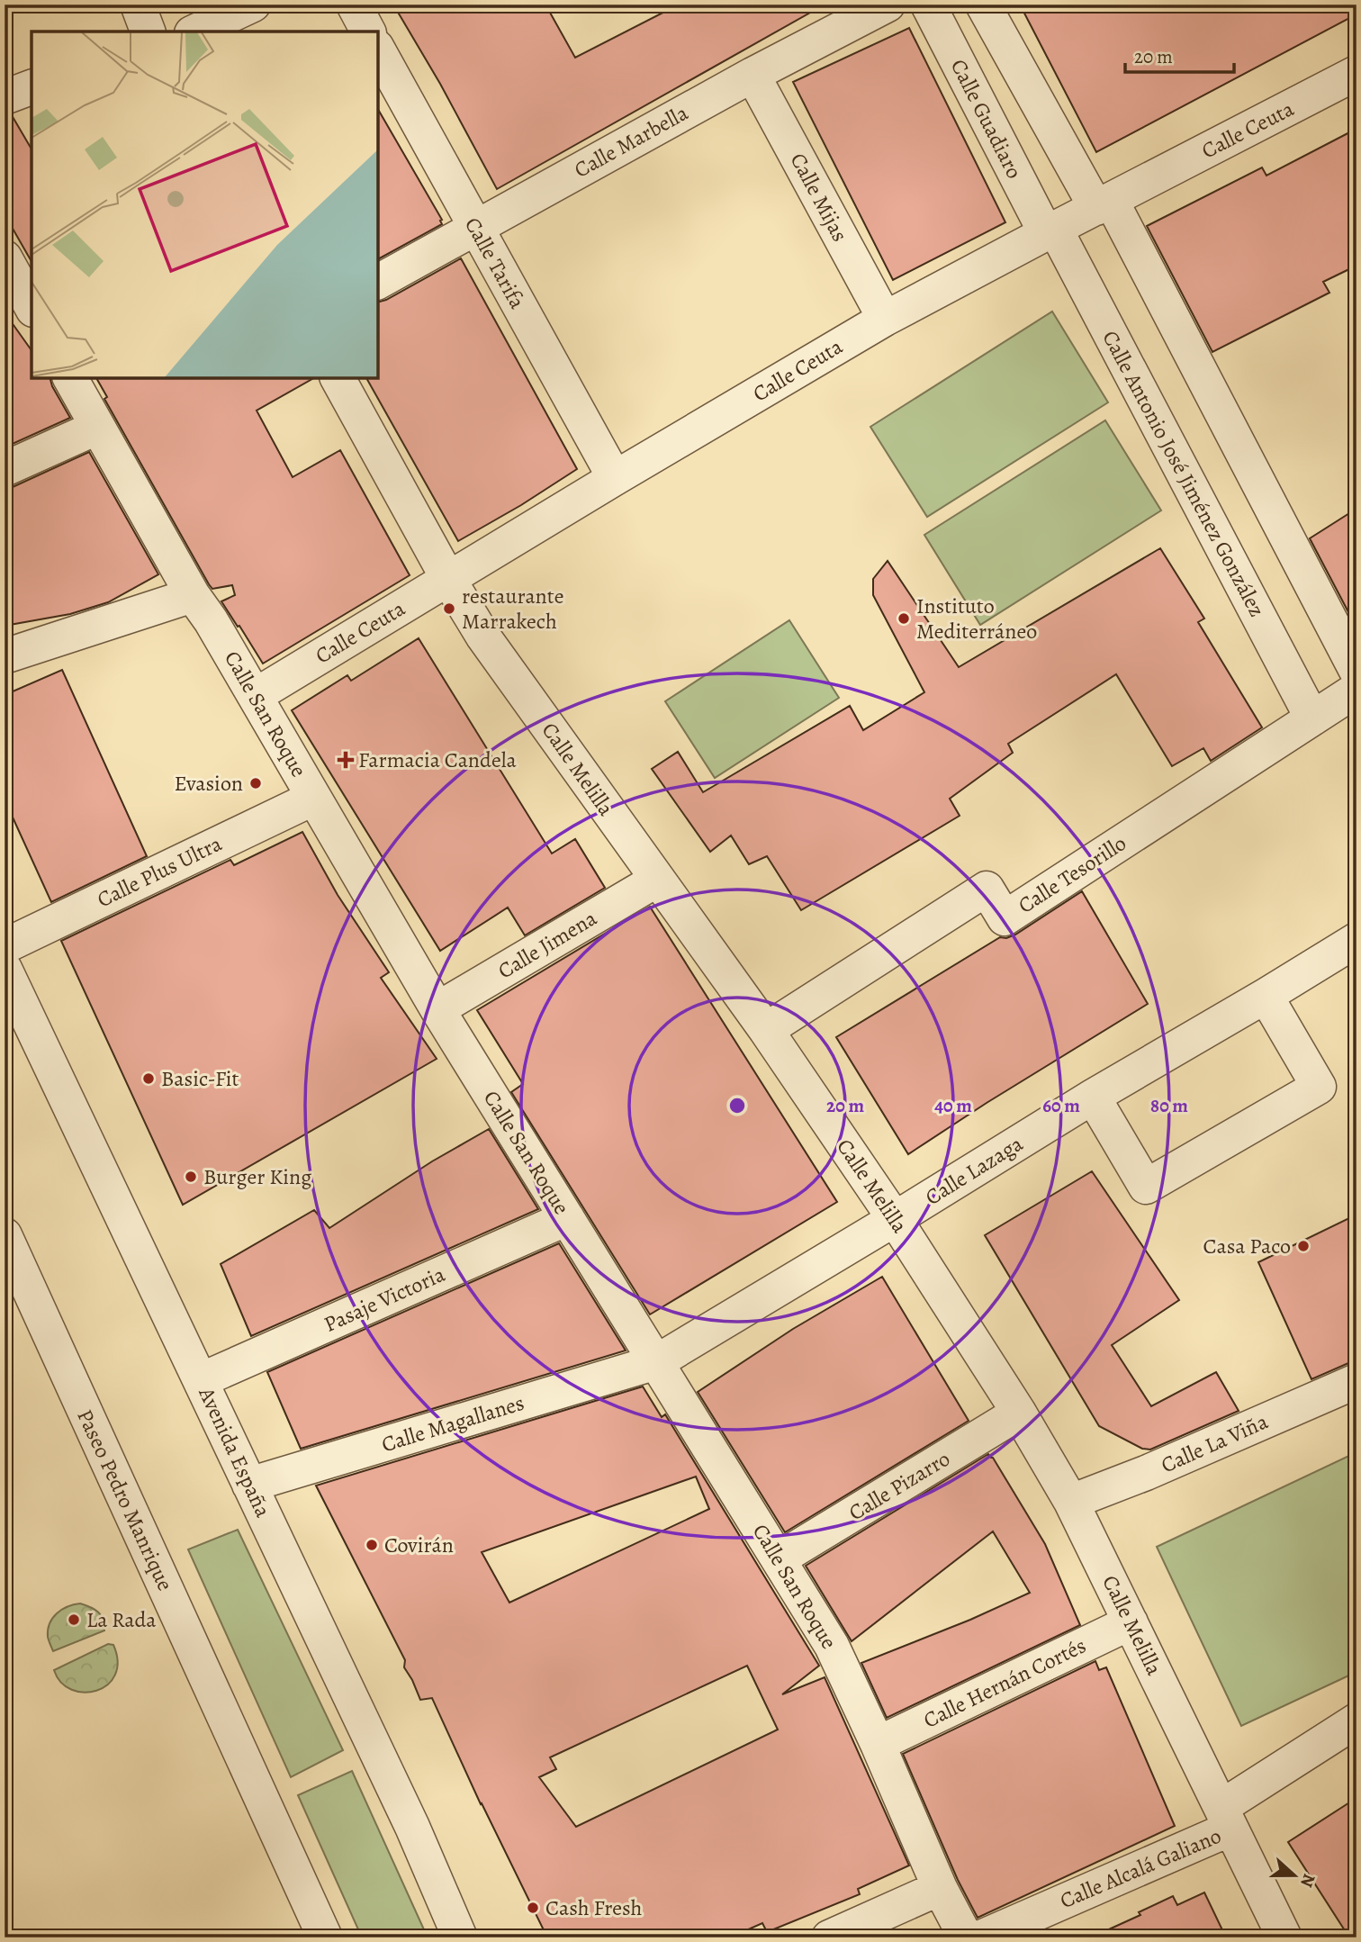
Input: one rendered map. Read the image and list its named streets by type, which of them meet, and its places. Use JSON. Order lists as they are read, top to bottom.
{
  "streets": {
    "street": [
      "Calle Guadiaro",
      "Calle Ceuta",
      "Calle Marbella",
      "Calle Mijas",
      "Calle Tarifa",
      "Calle Antonio José Jiménez González",
      "Calle San Roque",
      "Calle Melilla",
      "Calle Plus Ultra",
      "Calle Tesorillo",
      "Calle Jimena",
      "Calle Lazaga",
      "Pasaje Victoria",
      "Calle Magallanes",
      "Calle La Viña",
      "Avenida España",
      "Calle Pizarro",
      "Paseo Pedro Manrique",
      "Calle Hernán Cortés",
      "Calle Alcalá Galiano"
    ]
  },
  "crossings": [
    ["Calle Guadiaro", "Calle Ceuta"],
    ["Calle Guadiaro", "Calle Antonio José Jiménez González"],
    ["Calle Ceuta", "Calle Mijas"],
    ["Calle Ceuta", "Calle Tarifa"],
    ["Calle Ceuta", "Calle Antonio José Jiménez González"],
    ["Calle Ceuta", "Calle San Roque"],
    ["Calle Ceuta", "Calle Melilla"],
    ["Calle Marbella", "Calle Mijas"],
    ["Calle Marbella", "Calle Tarifa"],
    ["Calle Antonio José Jiménez González", "Calle Tesorillo"],
    ["Calle San Roque", "Calle Plus Ultra"],
    ["Calle San Roque", "Calle Jimena"],
    ["Calle San Roque", "Calle Lazaga"],
    ["Calle San Roque", "Pasaje Victoria"],
    ["Calle San Roque", "Calle Magallanes"],
    ["Calle San Roque", "Calle Pizarro"],
    ["Calle San Roque", "Calle Hernán Cortés"],
    ["Calle Melilla", "Calle Tesorillo"],
    ["Calle Melilla", "Calle Jimena"],
    ["Calle Melilla", "Calle Lazaga"],
    ["Calle Melilla", "Calle La Viña"],
    ["Calle Melilla", "Calle Pizarro"],
    ["Calle Melilla", "Calle Hernán Cortés"],
    ["Calle Melilla", "Calle Alcalá Galiano"],
    ["Calle Lazaga", "Calle Magallanes"],
    ["Pasaje Victoria", "Avenida España"],
    ["Calle Magallanes", "Avenida España"]
  ],
  "places": {
    "other": [
      "restaurante Marrakech",
      "Instituto Mediterráneo",
      "Evasion",
      "Basic-Fit",
      "Burger King",
      "Casa Paco",
      "Covirán",
      "La Rada",
      "Cash Fresh"
    ],
    "health": ["Farmacia Candela"]
  },
  "scale_bar": "20 m",
  "north": "right",
  "rings": [
    "20 m",
    "40 m",
    "60 m",
    "80 m"
  ]
}
